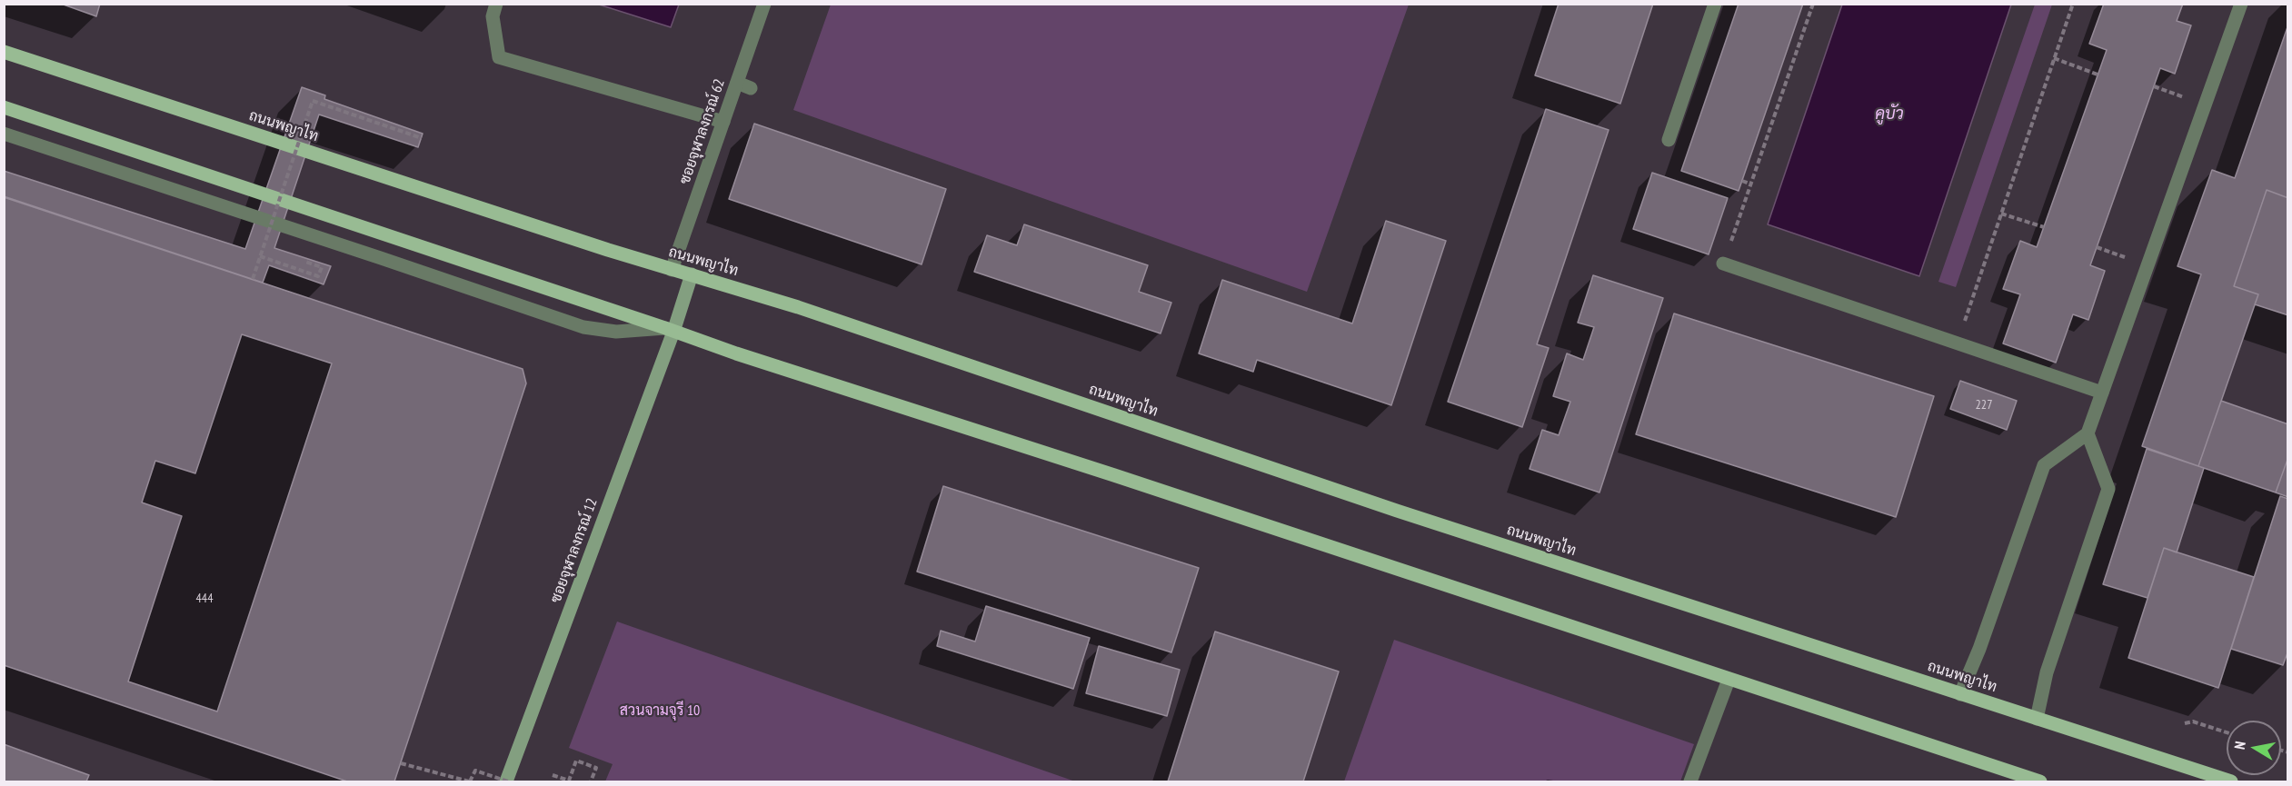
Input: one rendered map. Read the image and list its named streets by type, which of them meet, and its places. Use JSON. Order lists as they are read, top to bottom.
{
  "streets": {
    "main road": ["ถนนพญาไท"],
    "street": ["ซอยจุฬาลงกรณ์ 62", "ซอยจุฬาลงกรณ์ 12"]
  },
  "crossings": [
    ["ถนนพญาไท", "ซอยจุฬาลงกรณ์ 62"],
    ["ถนนพญาไท", "ซอยจุฬาลงกรณ์ 12"]
  ],
  "water": ["คูบัว"],
  "parks": ["สวนจามจุรี 10"],
  "house_numbers": ["227", "444"],
  "north": "left"
}
